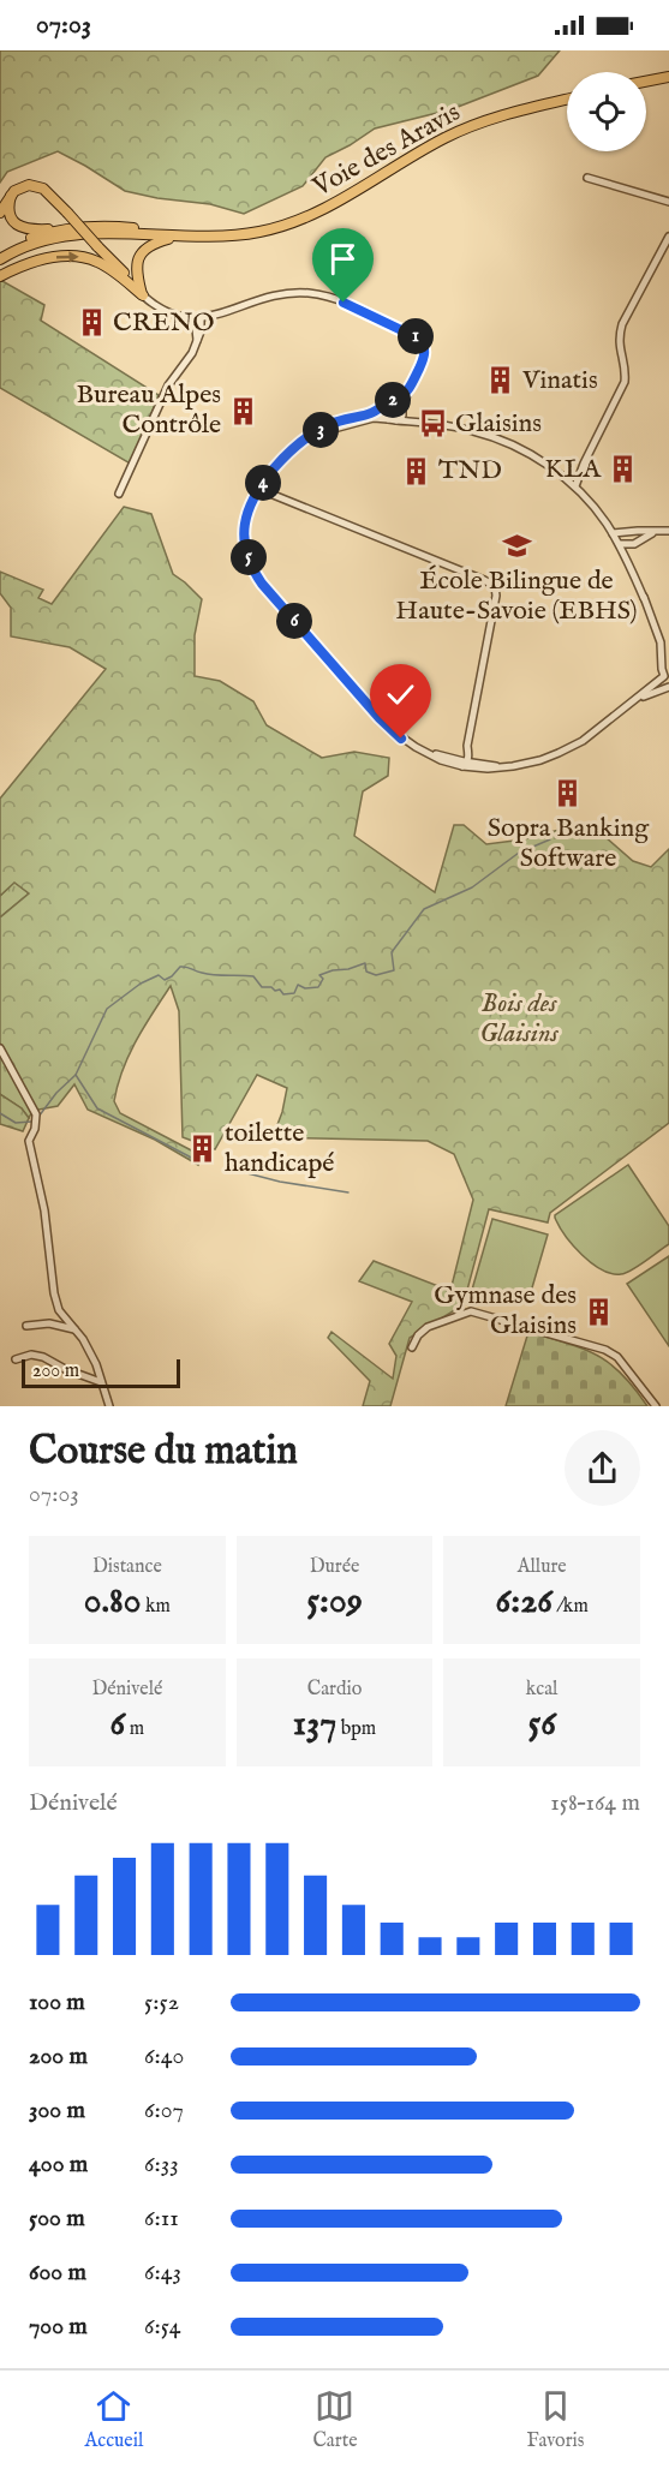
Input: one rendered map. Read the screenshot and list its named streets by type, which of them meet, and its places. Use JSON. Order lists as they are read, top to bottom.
{
  "streets": {
    "highway": ["Voie des Aravis"]
  },
  "parks": ["Bois des Glaisins"],
  "places": {
    "building": [
      "CRENO",
      "Vinatis",
      "Bureau Alpes Contrôle",
      "KLA",
      "TND",
      "Sopra Banking Software",
      "toilette handicapé",
      "Gymnase des Glaisins"
    ],
    "bus stop": ["Glaisins"],
    "school or university": ["École Bilingue de Haute-Savoie (EBHS)"]
  },
  "scale_bar": "200 m",
  "page": {
    "status": "07:03",
    "pins": [
      "1",
      "2",
      "3",
      "4",
      "5",
      "6"
    ],
    "scale": "200 m",
    "heading": ["Course du matin", "07:03"],
    "stats": [
      ["Distance", "0.80 km"],
      ["Durée", "5:09"],
      ["Allure", "6:26 /km"],
      ["Dénivelé", "6 m"],
      ["Cardio", "137 bpm"],
      ["kcal", "56"]
    ],
    "chart": ["Dénivelé", "158–164 m"],
    "list": [
      {
        "name": "100 m",
        "note": "5:52"
      },
      {
        "name": "200 m",
        "note": "6:40"
      },
      {
        "name": "300 m",
        "note": "6:07"
      },
      {
        "name": "400 m",
        "note": "6:33"
      },
      {
        "name": "500 m",
        "note": "6:11"
      },
      {
        "name": "600 m",
        "note": "6:43"
      },
      {
        "name": "700 m",
        "note": "6:54"
      }
    ],
    "tabs": ["Accueil", "Carte", "Favoris"]
  }
}
